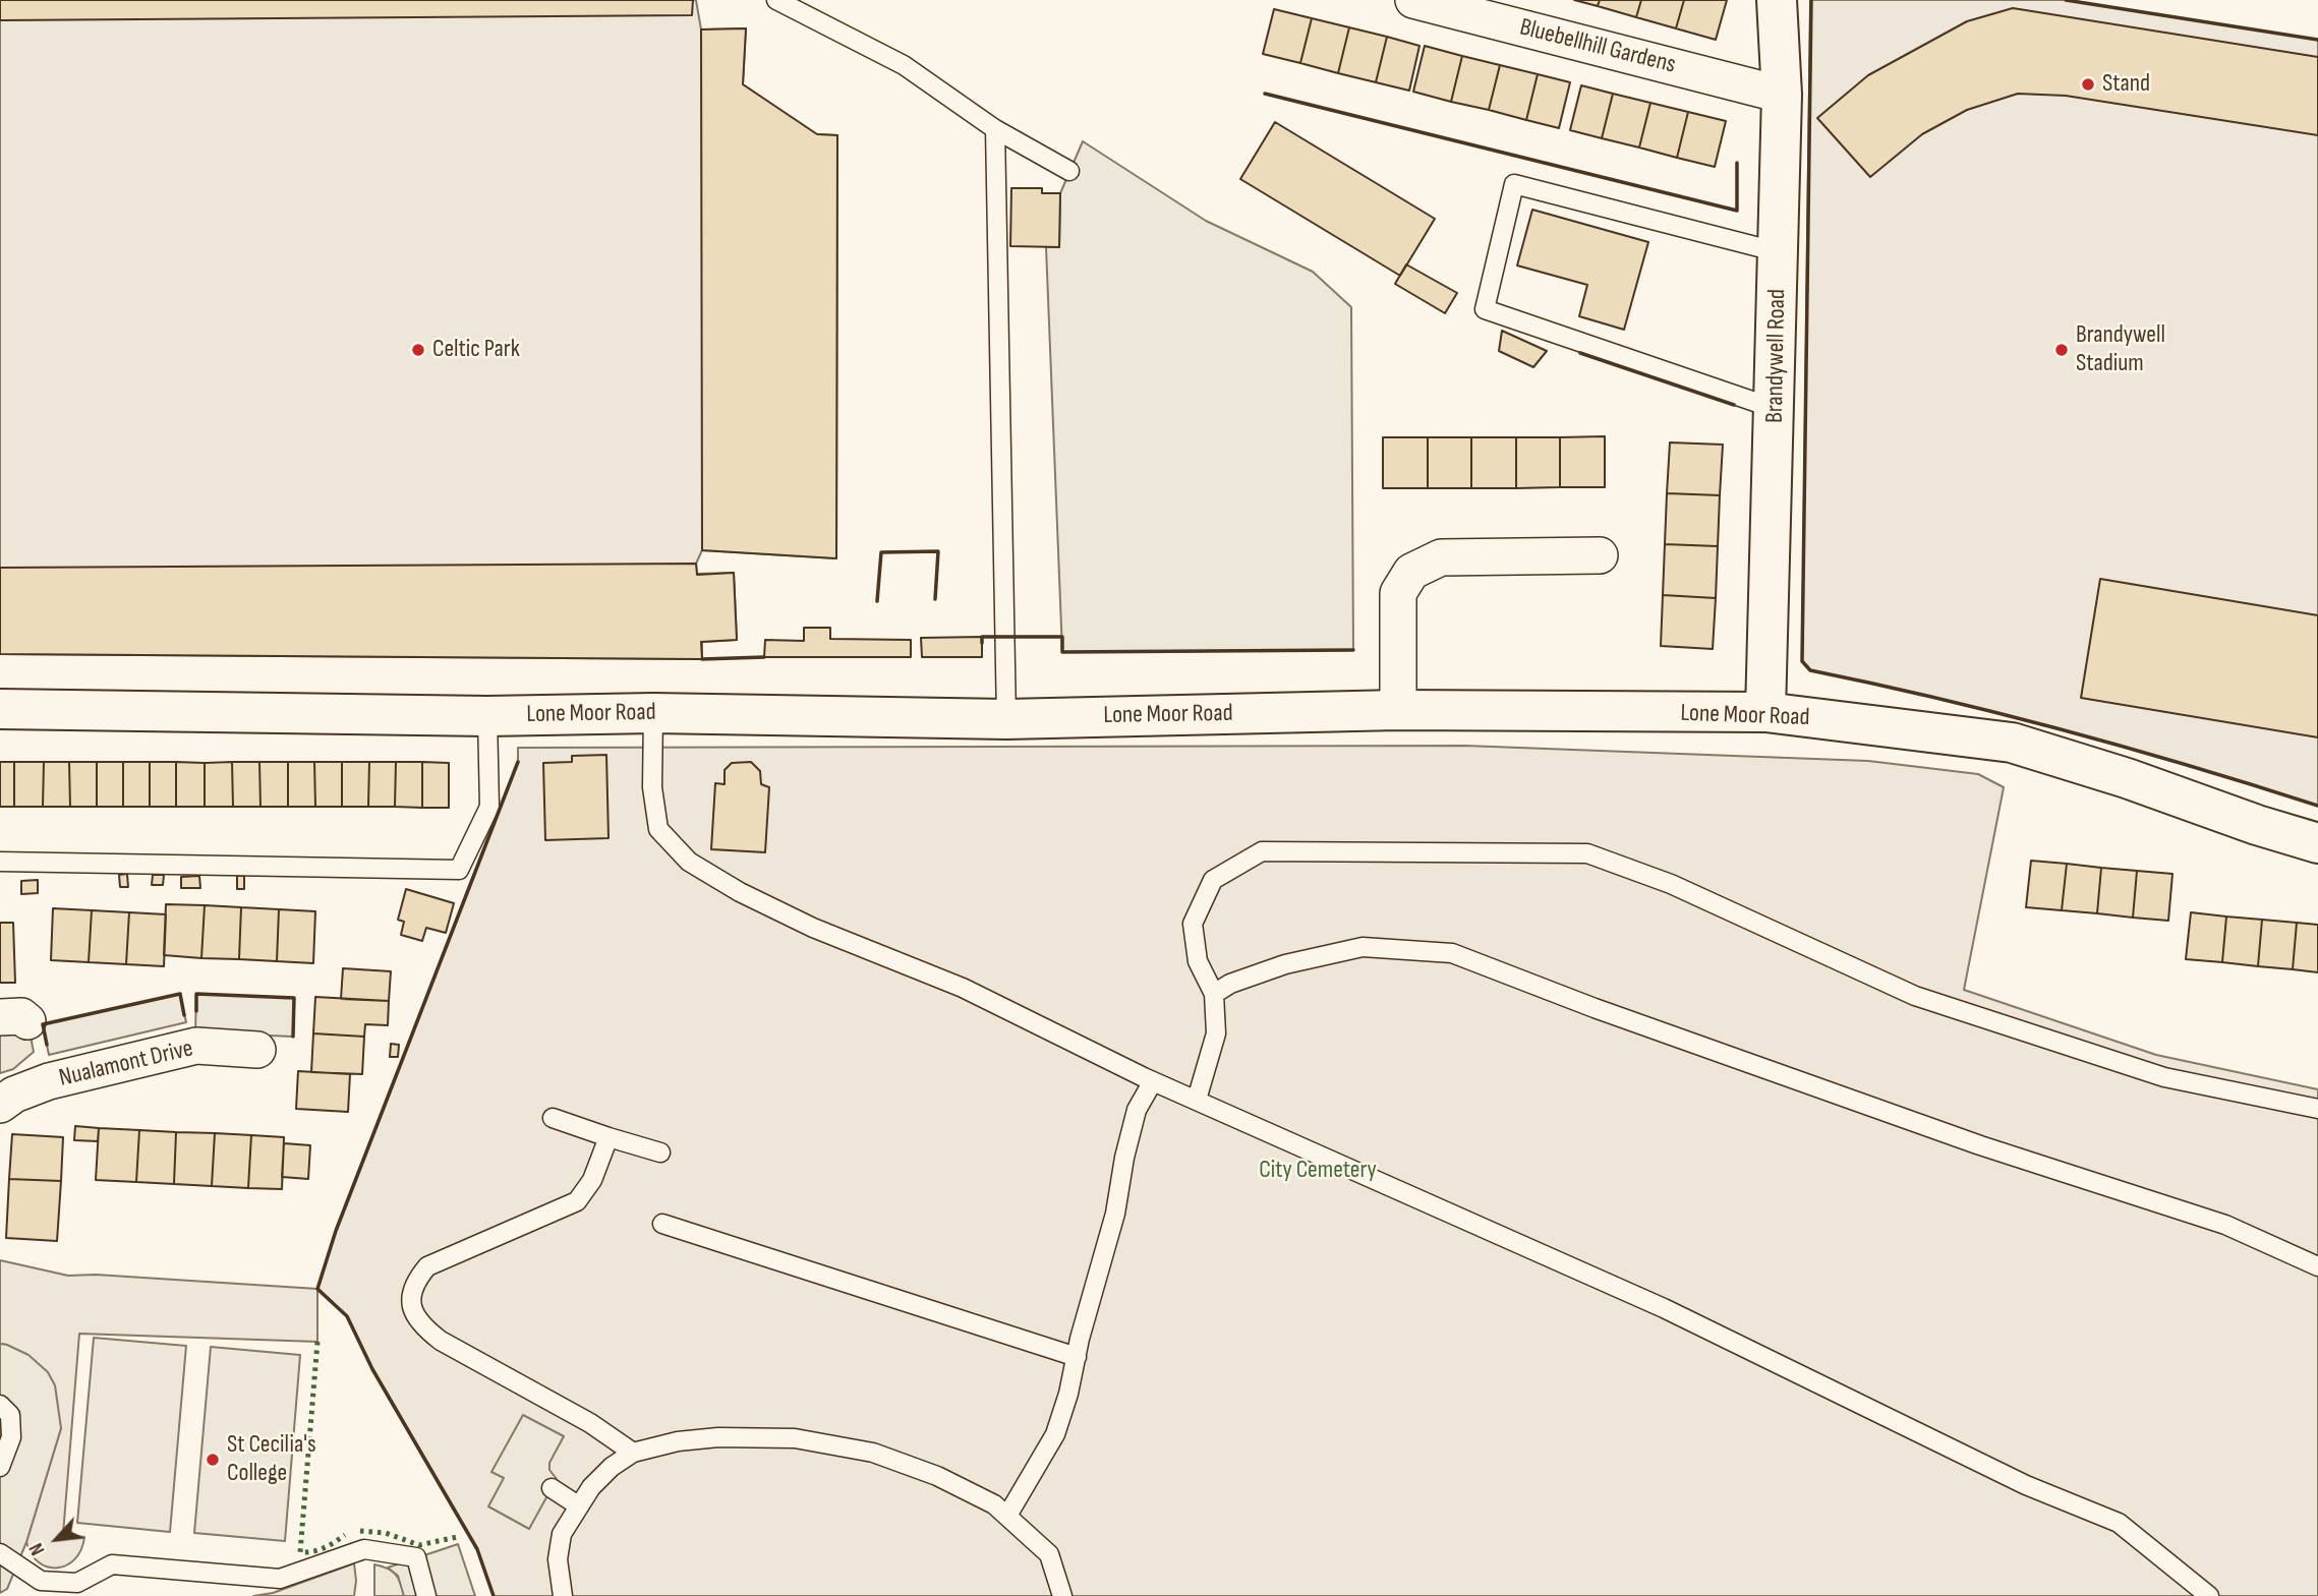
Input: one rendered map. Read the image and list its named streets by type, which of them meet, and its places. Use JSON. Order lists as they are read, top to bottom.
{
  "streets": {
    "main road": ["Brandywell Road", "Lone Moor Road"],
    "street": ["Bluebellhill Gardens", "Nualamont Drive"]
  },
  "crossings": [
    ["Bluebellhill Gardens", "Brandywell Road"],
    ["Brandywell Road", "Lone Moor Road"]
  ],
  "parks": ["City Cemetery"],
  "places": [
    "Stand",
    "Celtic Park",
    "Brandywell Stadium",
    "St Cecilia's College"
  ],
  "north": "bottom left"
}
